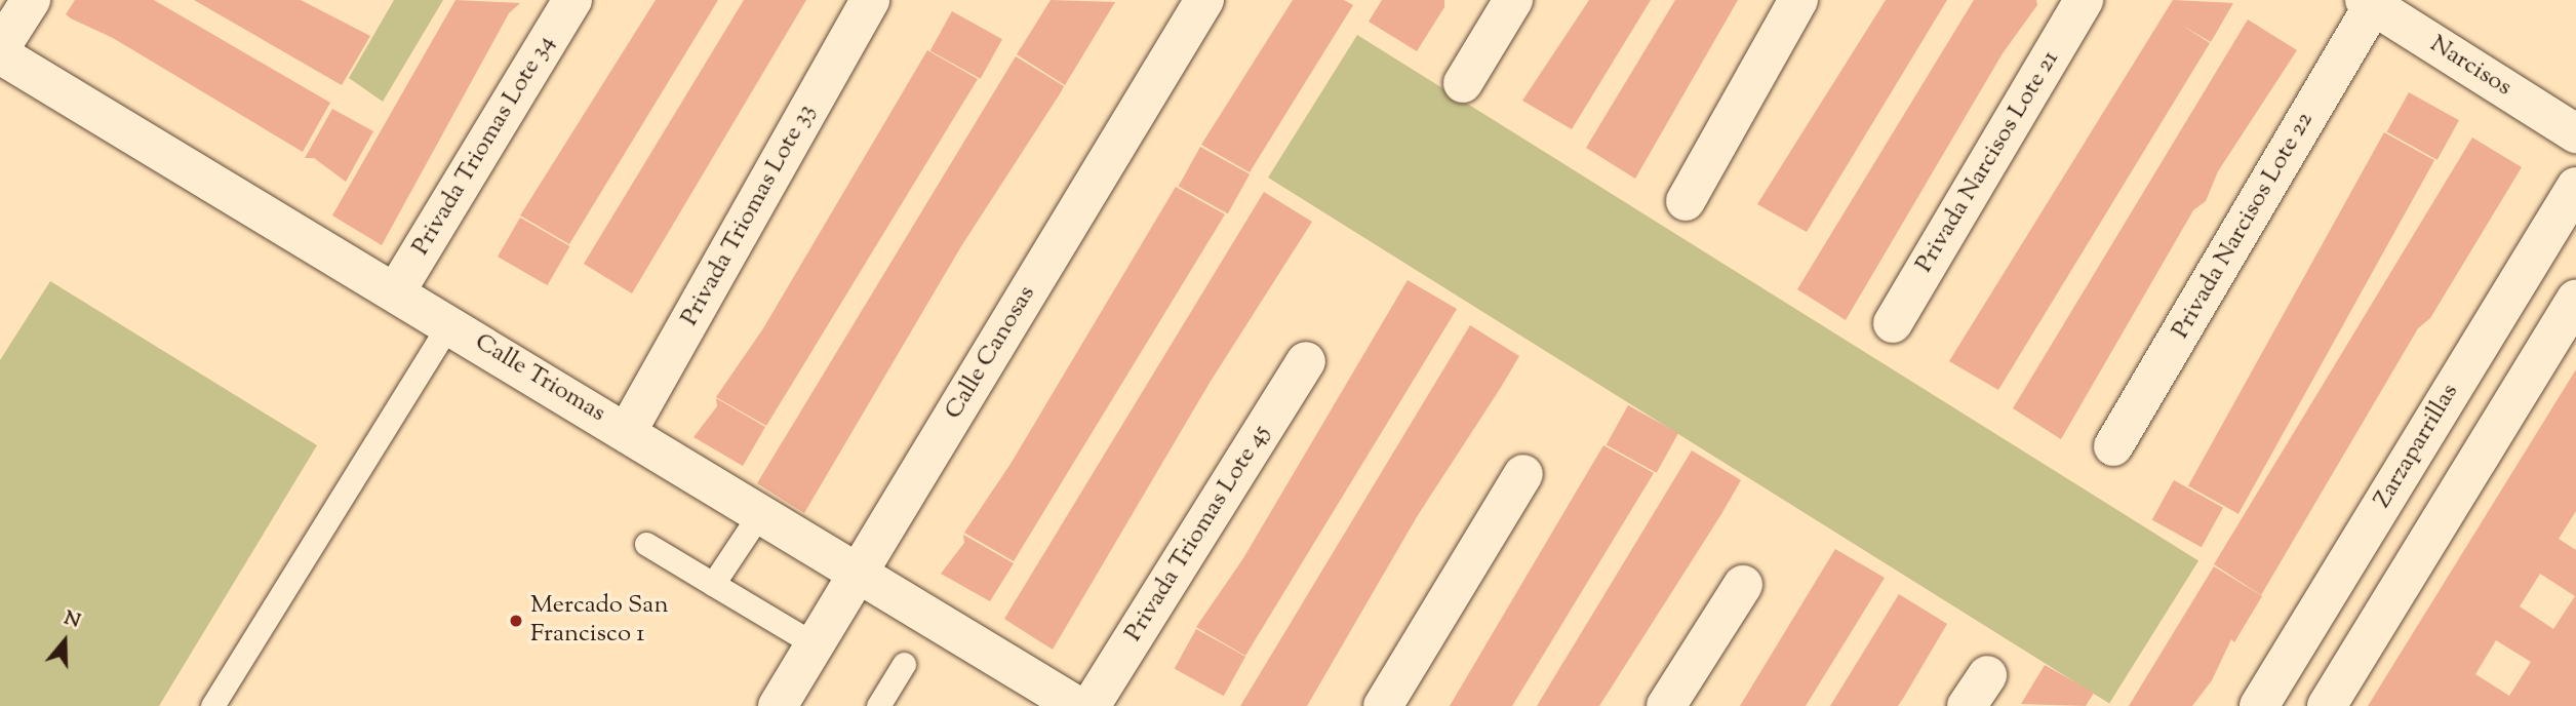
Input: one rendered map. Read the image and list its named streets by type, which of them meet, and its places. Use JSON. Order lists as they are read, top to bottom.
{
  "streets": {
    "street": [
      "Narcisos",
      "Privada Triomas Lote 34",
      "Privada Narcisos Lote 21",
      "Privada Triomas Lote 33",
      "Privada Narcisos Lote 22",
      "Calle Canosas",
      "Calle Triomas",
      "Zarzaparrillas",
      "Privada Triomas Lote 45"
    ]
  },
  "crossings": [
    ["Narcisos", "Privada Narcisos Lote 22"],
    ["Privada Triomas Lote 34", "Calle Triomas"],
    ["Privada Triomas Lote 33", "Calle Triomas"],
    ["Calle Canosas", "Calle Triomas"]
  ],
  "places": ["Mercado San Francisco 1"],
  "north": "top"
}
